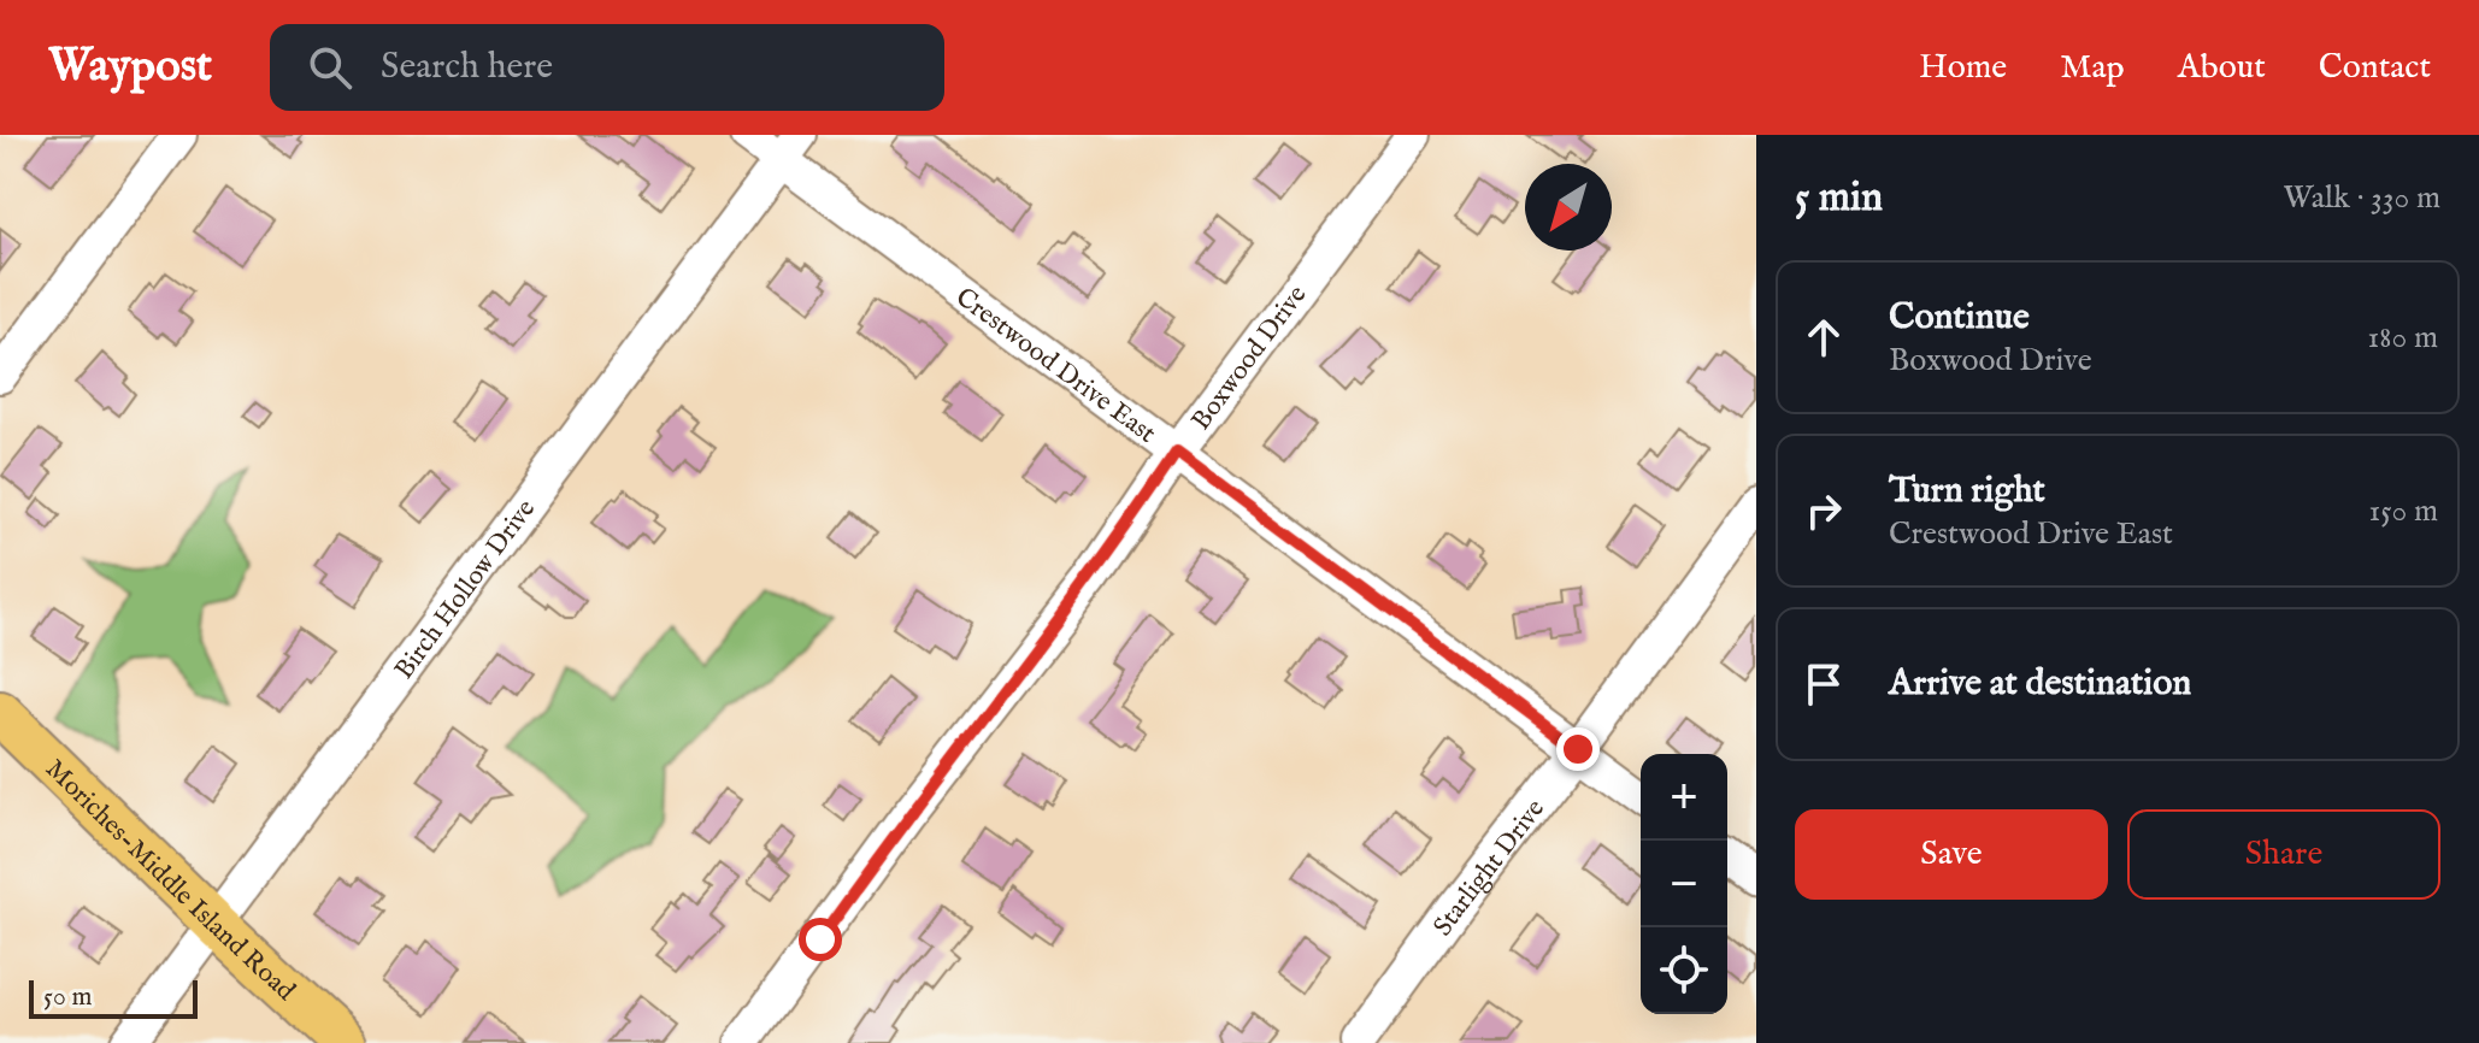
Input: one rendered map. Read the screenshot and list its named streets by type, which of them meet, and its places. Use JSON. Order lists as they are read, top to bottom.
{
  "streets": {
    "main road": ["Moriches-Middle Island Road"],
    "street": [
      "Boxwood Drive",
      "Crestwood Drive East",
      "Birch Hollow Drive",
      "Starlight Drive"
    ]
  },
  "crossings": [
    ["Boxwood Drive", "Crestwood Drive East"],
    ["Crestwood Drive East", "Birch Hollow Drive"],
    ["Crestwood Drive East", "Starlight Drive"],
    ["Birch Hollow Drive", "Moriches-Middle Island Road"]
  ],
  "scale_bar": "50 m",
  "north": "bottom left",
  "page": {
    "header": "Waypost",
    "search": "Search here",
    "nav": [
      "Home",
      "Map",
      "About",
      "Contact"
    ],
    "heading": ["5 min", "Walk · 330 m"],
    "list": [
      ["Continue", "Boxwood Drive", "180 m"],
      ["Turn right", "Crestwood Drive East", "150 m"],
      "Arrive at destination"
    ],
    "map_buttons": ["+", "−"],
    "buttons": ["Save", "Share"],
    "scale": "50 m"
  }
}
